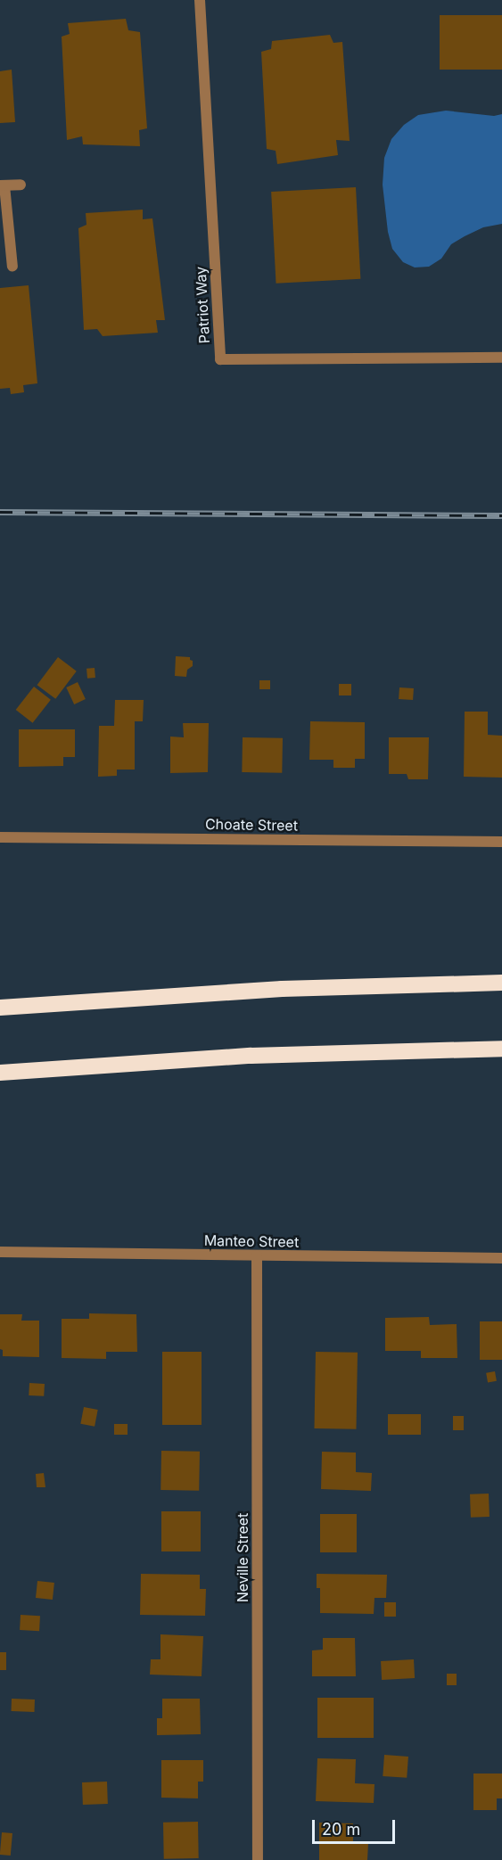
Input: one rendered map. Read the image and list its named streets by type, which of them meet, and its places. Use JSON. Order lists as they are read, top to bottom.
{
  "streets": {
    "street": [
      "Patriot Way",
      "Choate Street",
      "Manteo Street",
      "Neville Street"
    ]
  },
  "crossings": [
    ["Manteo Street", "Neville Street"]
  ],
  "scale_bar": "20 m"
}
